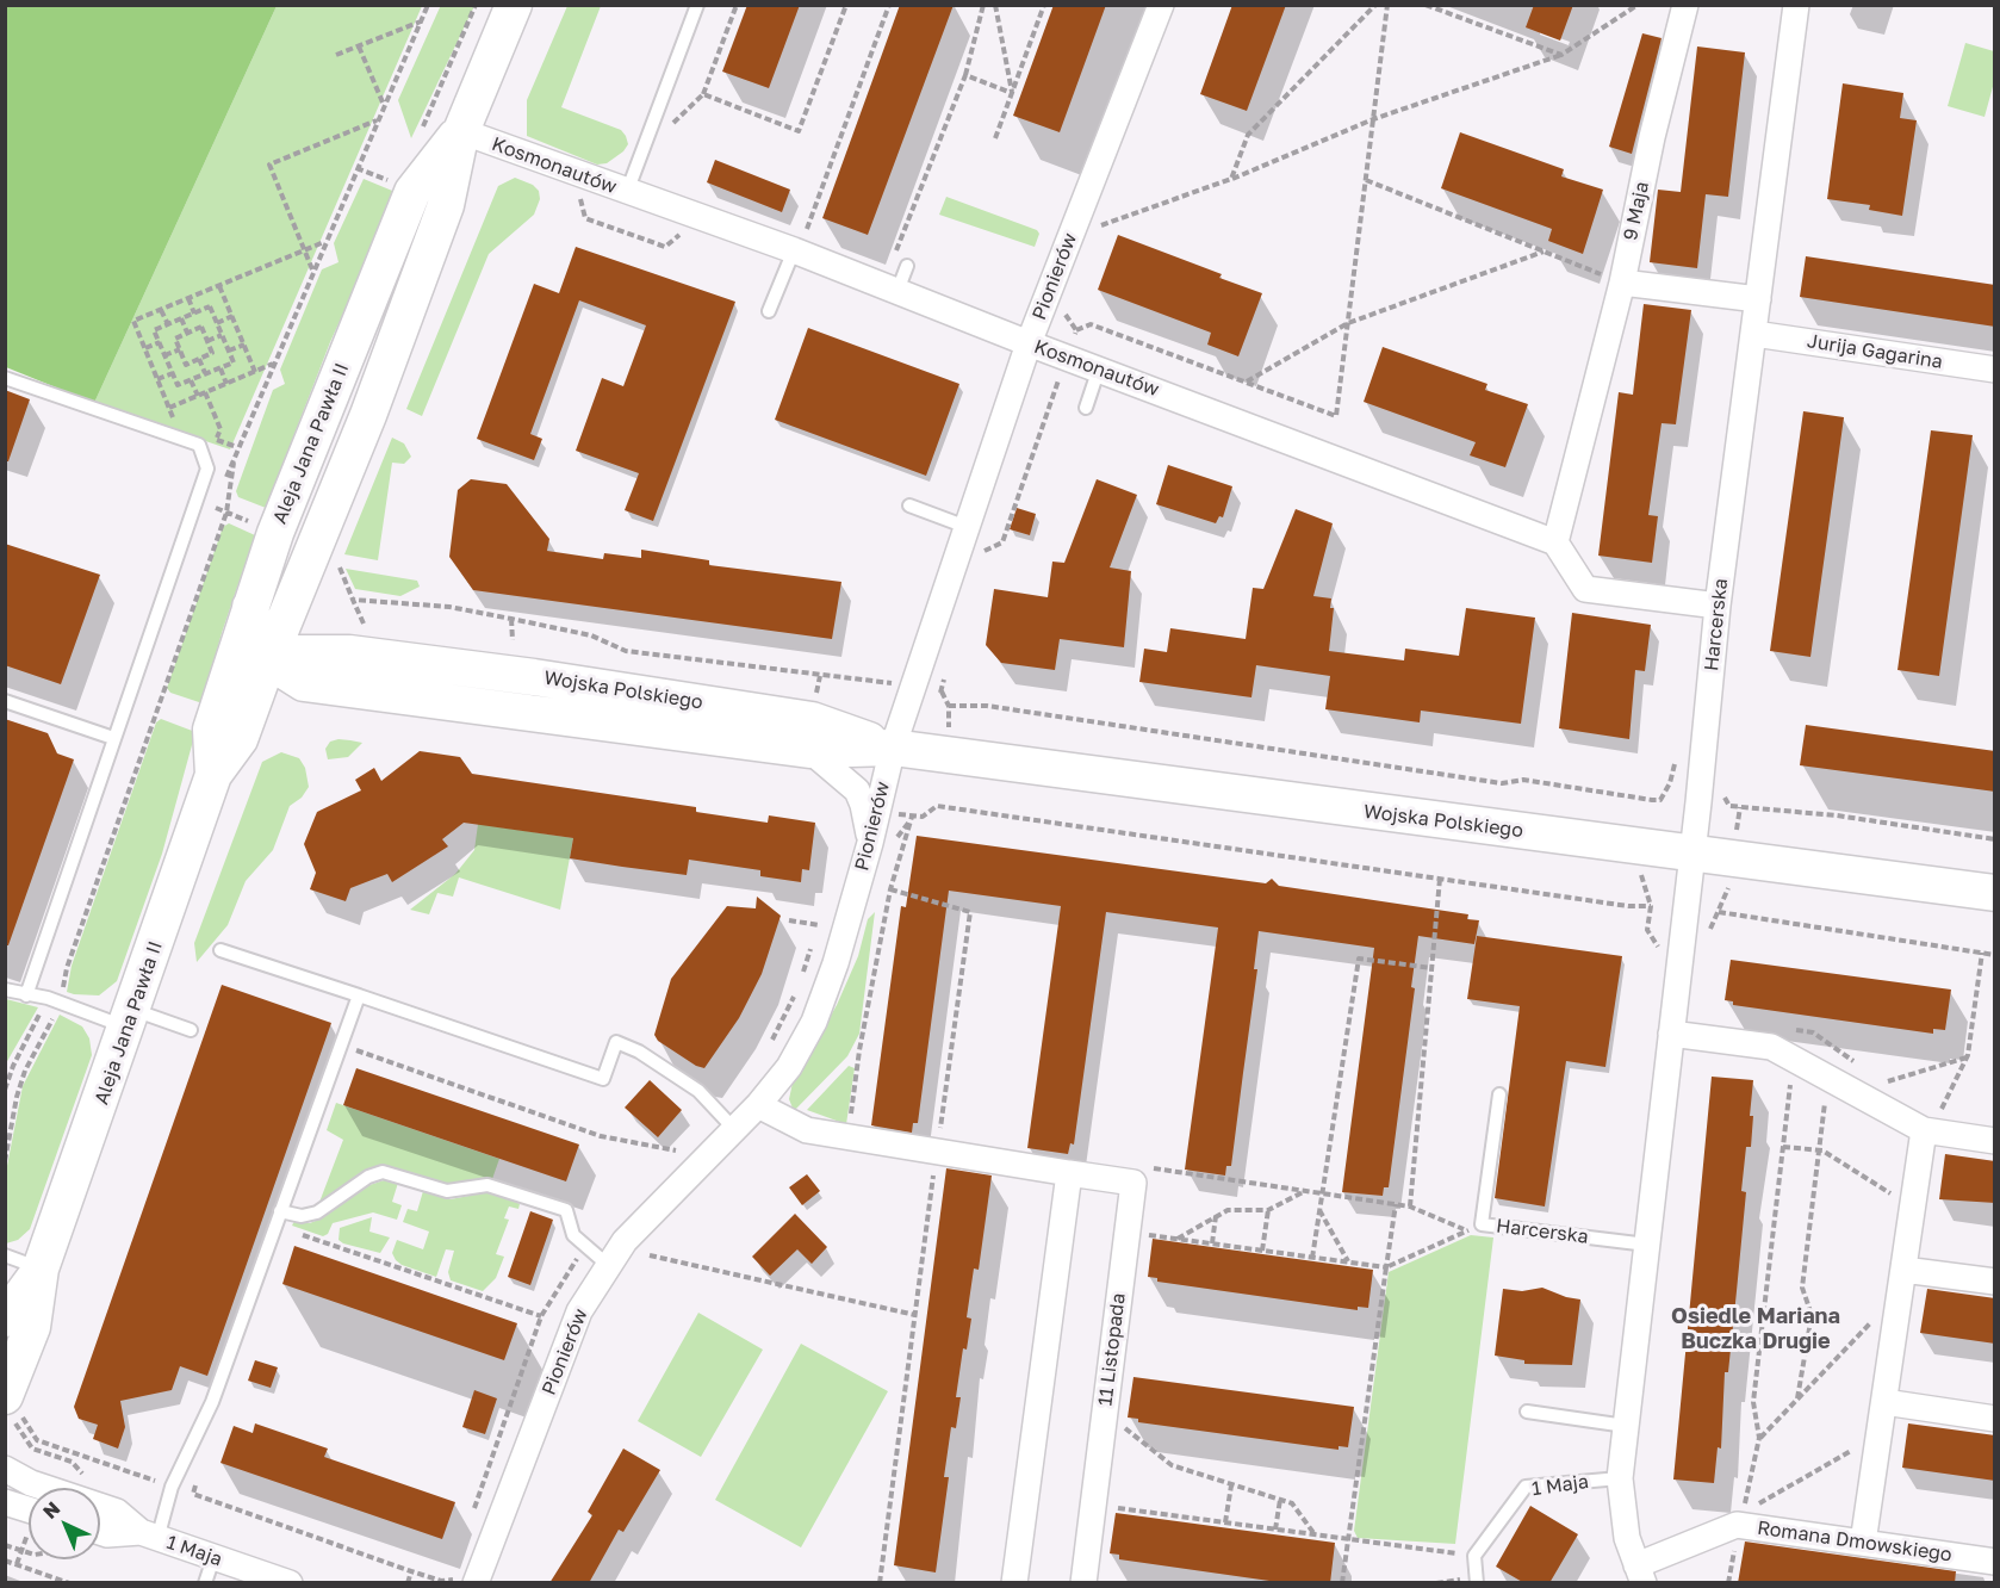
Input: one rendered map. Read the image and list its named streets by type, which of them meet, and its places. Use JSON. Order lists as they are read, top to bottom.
{
  "streets": {
    "street": [
      "Kosmonautów",
      "9 Maja",
      "Pionierów",
      "Jurija Gagarina",
      "Aleja Jana Pawła II",
      "Harcerska",
      "Wojska Polskiego",
      "11 Listopada",
      "1 Maja",
      "Romana Dmowskiego"
    ]
  },
  "crossings": [
    ["Kosmonautów", "9 Maja"],
    ["Kosmonautów", "Pionierów"],
    ["Kosmonautów", "Aleja Jana Pawła II"],
    ["Pionierów", "Wojska Polskiego"],
    ["Pionierów", "11 Listopada"],
    ["Jurija Gagarina", "Harcerska"],
    ["Aleja Jana Pawła II", "Wojska Polskiego"],
    ["Harcerska", "Wojska Polskiego"],
    ["Harcerska", "1 Maja"],
    ["Harcerska", "Romana Dmowskiego"]
  ],
  "districts": ["Osiedle Mariana Buczka Drugie"],
  "north": "top left"
}
